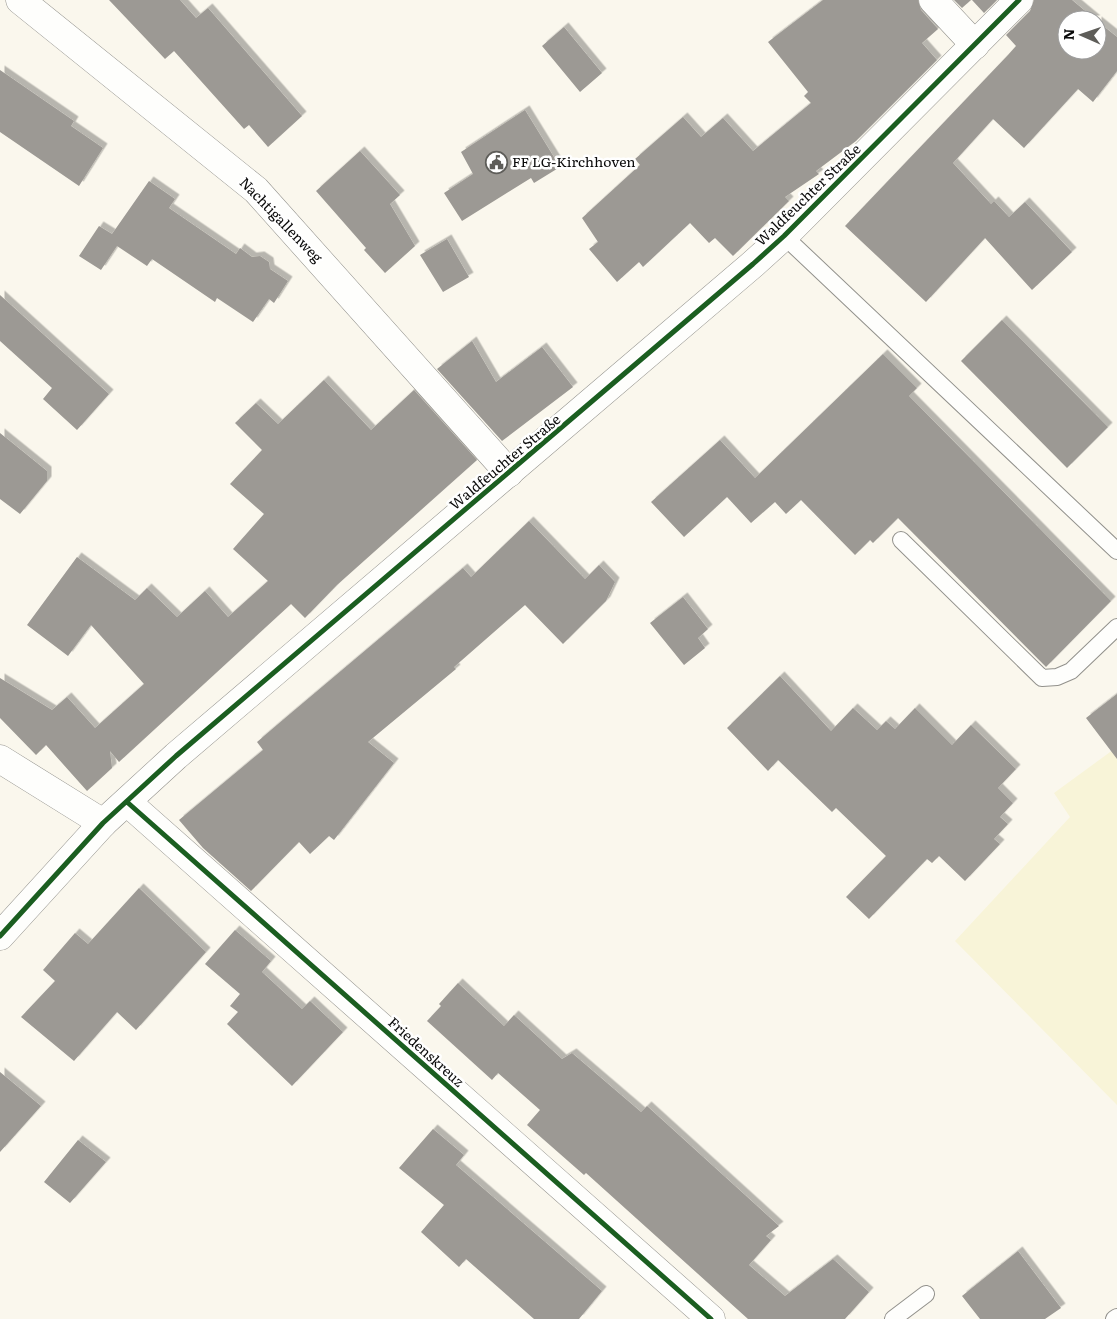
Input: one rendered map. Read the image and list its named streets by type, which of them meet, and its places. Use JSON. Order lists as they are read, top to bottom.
{
  "streets": {
    "street": ["Waldfeuchter Straße", "Nachtigallenweg", "Friedenskreuz"]
  },
  "crossings": [
    ["Waldfeuchter Straße", "Nachtigallenweg"],
    ["Waldfeuchter Straße", "Friedenskreuz"]
  ],
  "places": {
    "public building": ["FF LG-Kirchhoven"]
  },
  "north": "left"
}
